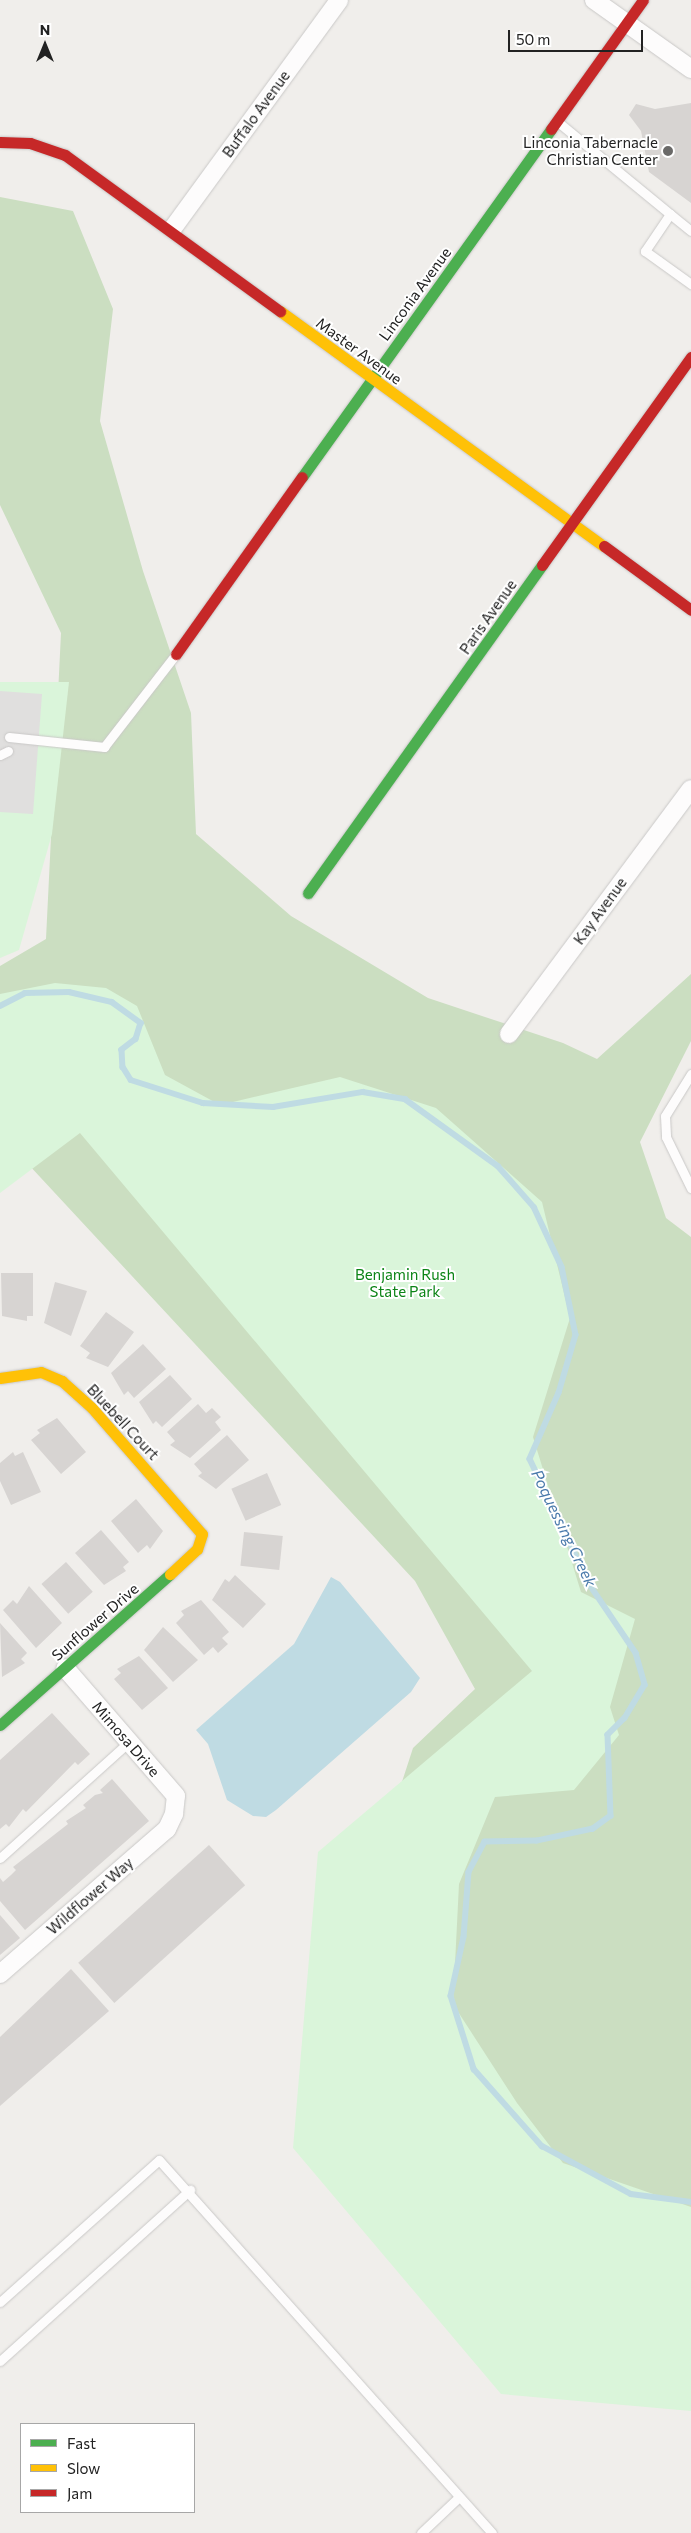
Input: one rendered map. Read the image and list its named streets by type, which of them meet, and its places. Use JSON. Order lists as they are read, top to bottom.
{
  "streets": {
    "street": [
      "Buffalo Avenue",
      "Linconia Avenue",
      "Master Avenue",
      "Paris Avenue",
      "Kay Avenue",
      "Bluebell Court",
      "Sunflower Drive",
      "Mimosa Drive",
      "Wildflower Way"
    ]
  },
  "crossings": [
    ["Buffalo Avenue", "Master Avenue"],
    ["Linconia Avenue", "Master Avenue"],
    ["Master Avenue", "Paris Avenue"],
    ["Bluebell Court", "Sunflower Drive"],
    ["Sunflower Drive", "Mimosa Drive"],
    ["Mimosa Drive", "Wildflower Way"]
  ],
  "water": ["Poquessing Creek"],
  "parks": ["Benjamin Rush State Park"],
  "places": ["Linconia Tabernacle Christian Center"],
  "legend": ["Fast", "Slow", "Jam"],
  "scale_bar": "50 m",
  "north": "top"
}
